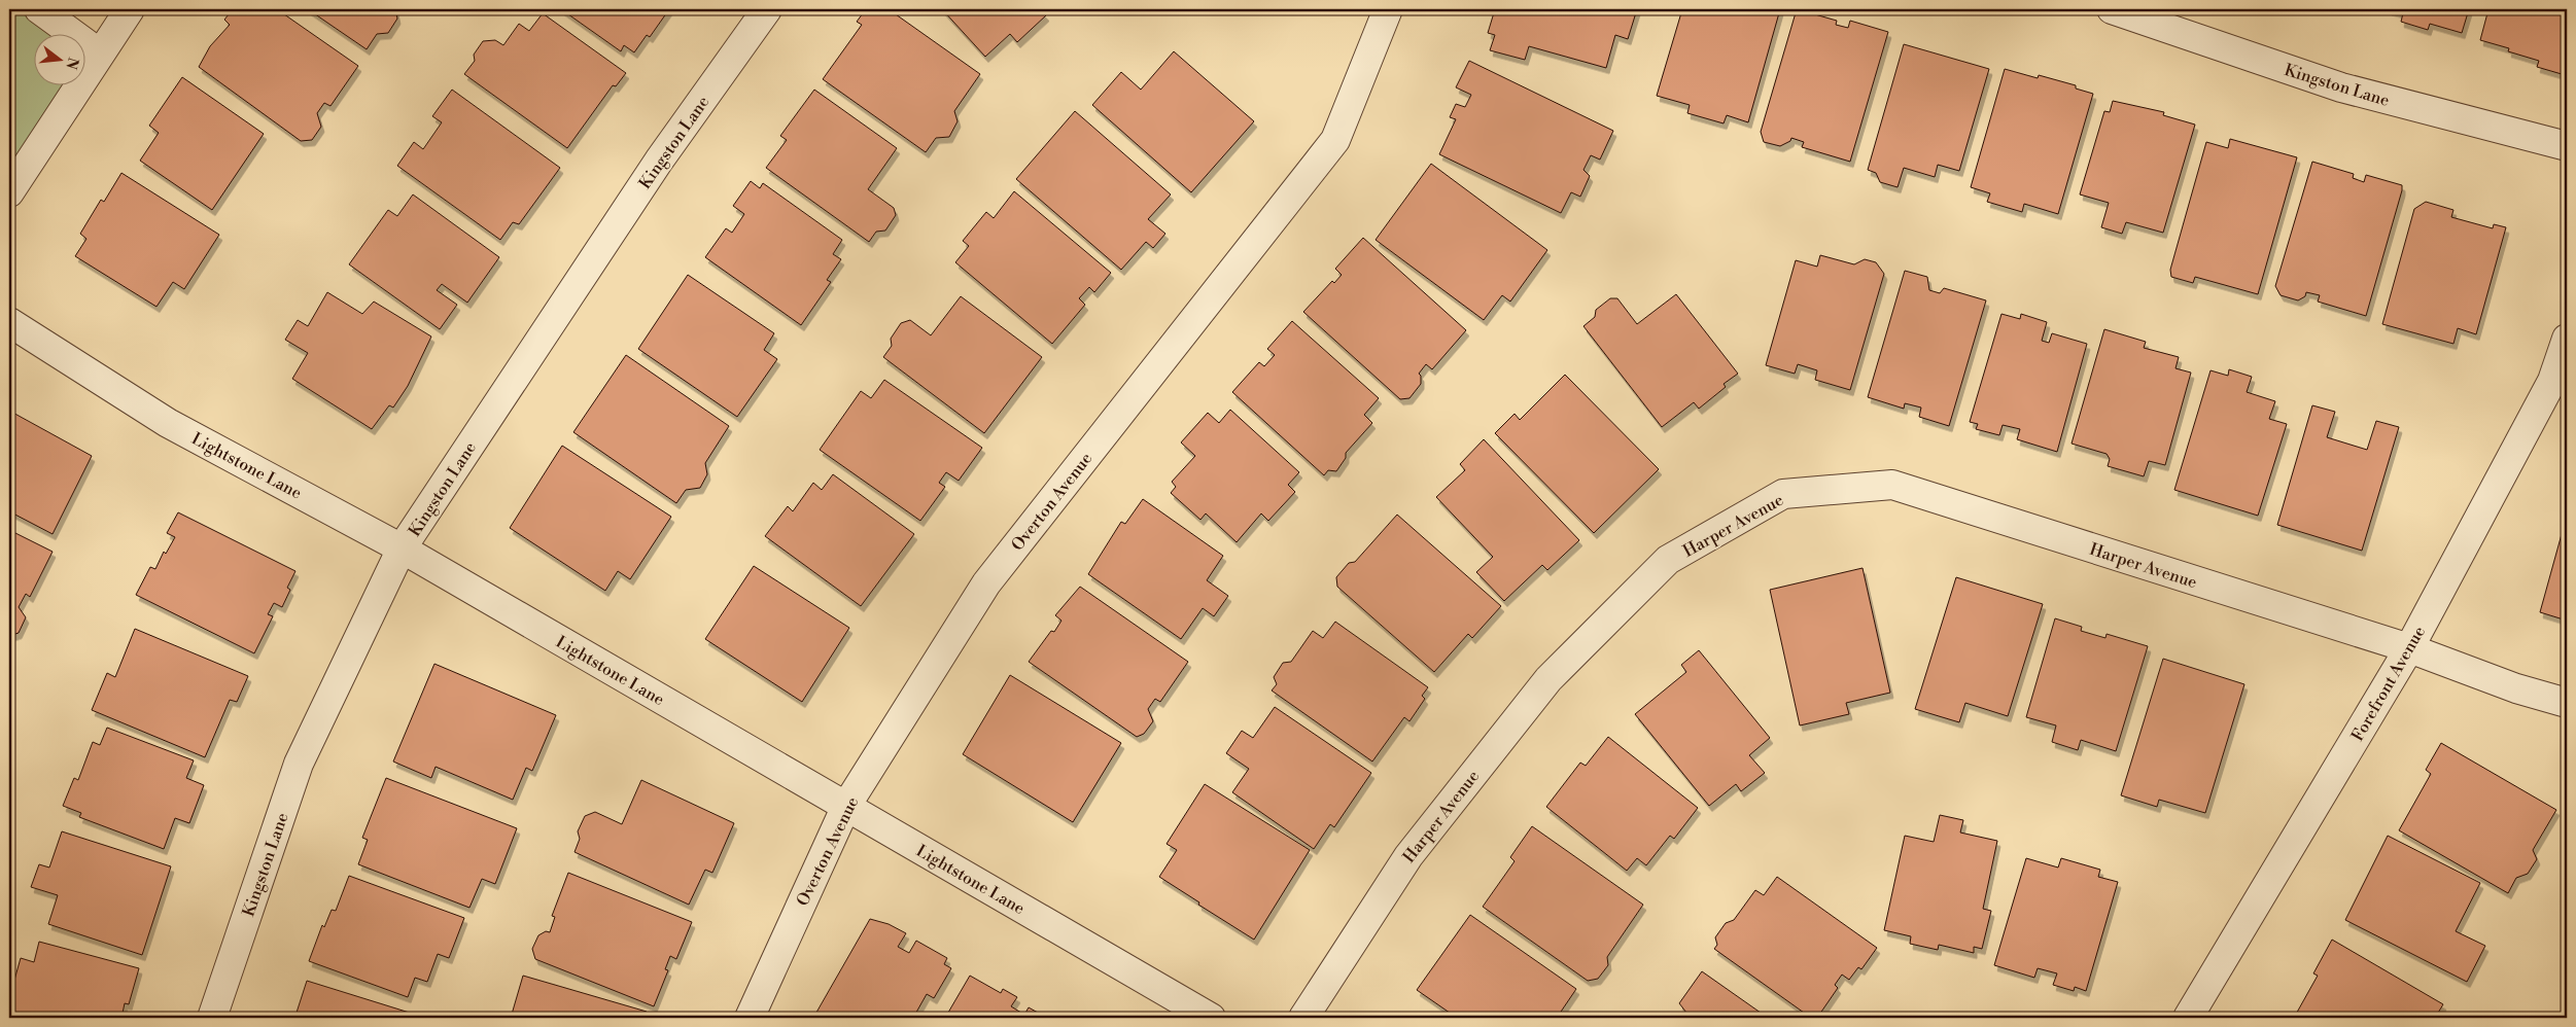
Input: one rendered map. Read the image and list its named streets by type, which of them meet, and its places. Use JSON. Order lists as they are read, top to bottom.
{
  "streets": {
    "street": [
      "Kingston Lane",
      "Lightstone Lane",
      "Overton Avenue",
      "Harper Avenue",
      "Forefront Avenue"
    ]
  },
  "crossings": [
    ["Kingston Lane", "Lightstone Lane"],
    ["Lightstone Lane", "Overton Avenue"],
    ["Harper Avenue", "Forefront Avenue"]
  ],
  "north": "right"
}
